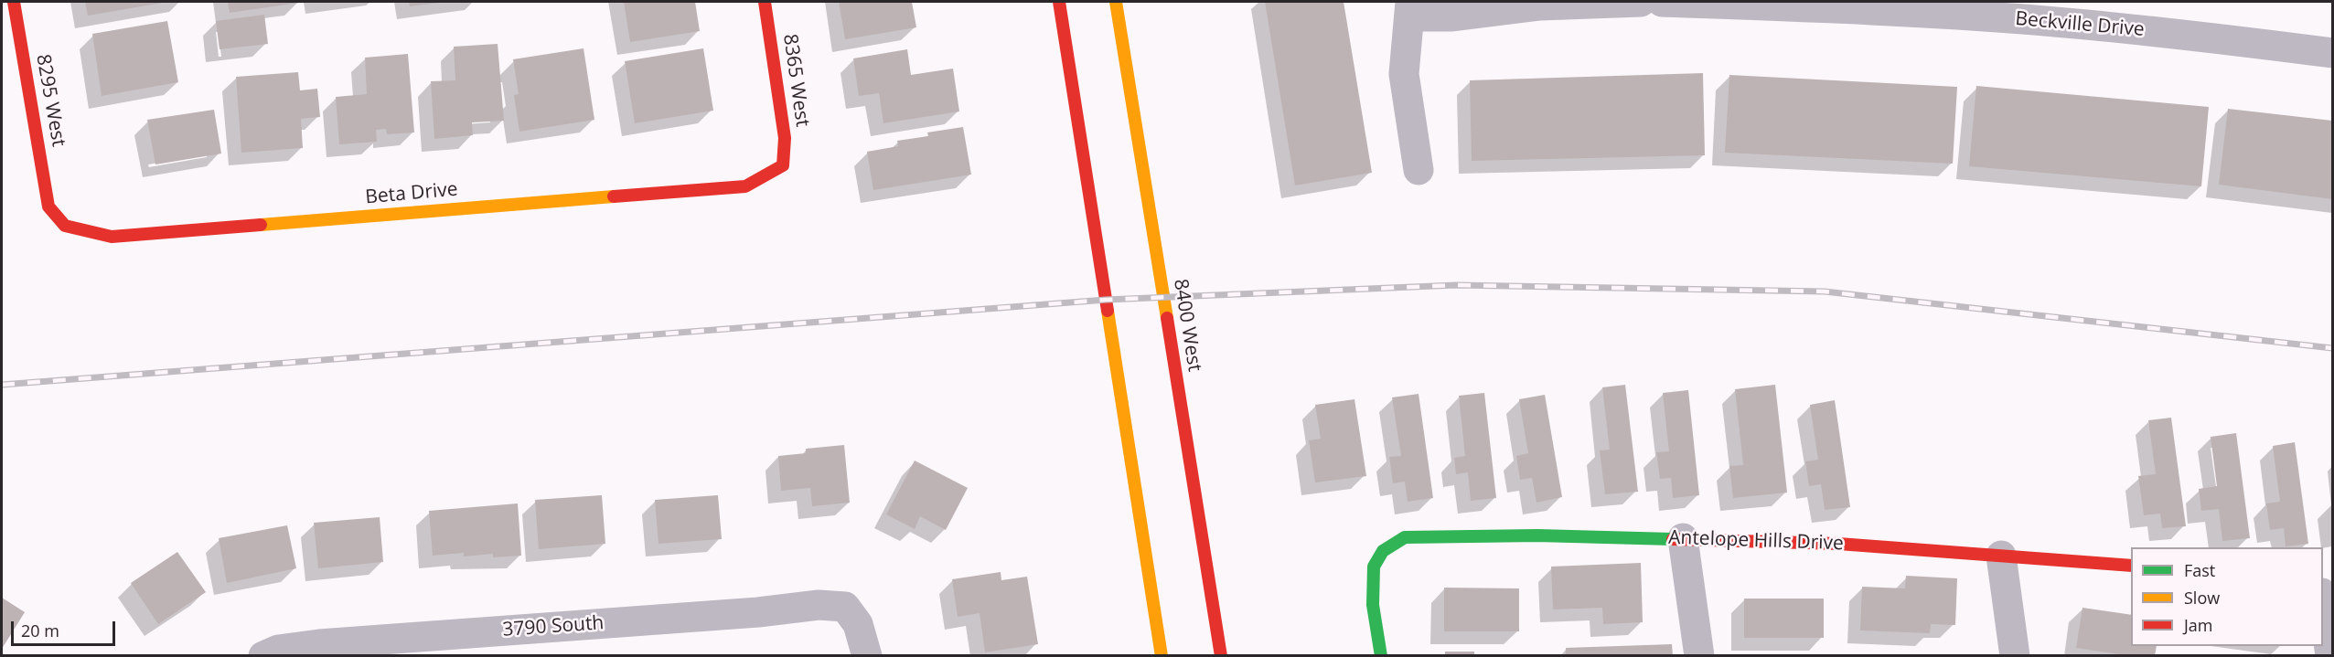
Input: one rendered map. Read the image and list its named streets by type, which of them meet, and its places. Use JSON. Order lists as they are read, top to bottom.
{
  "streets": {
    "street": [
      "Beckville Drive",
      "8365 West",
      "8295 West",
      "Beta Drive",
      "8400 West",
      "Antelope Hills Drive",
      "3790 South"
    ]
  },
  "crossings": [
    ["8365 West", "Beta Drive"],
    ["8295 West", "Beta Drive"]
  ],
  "legend": ["Fast", "Slow", "Jam"],
  "scale_bar": "20 m"
}
